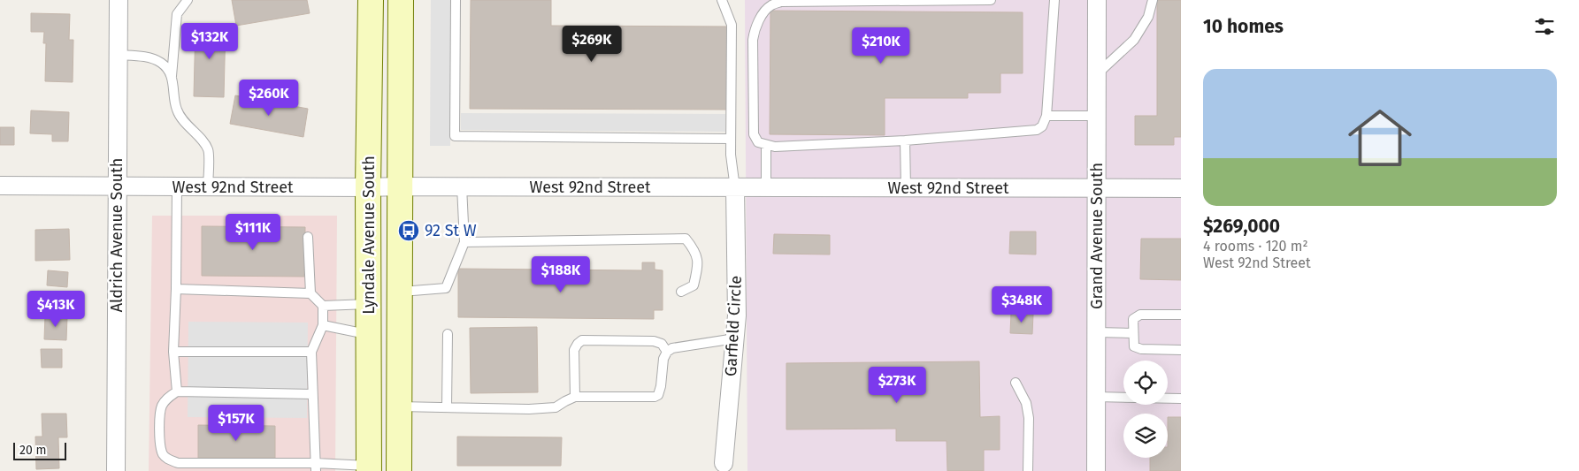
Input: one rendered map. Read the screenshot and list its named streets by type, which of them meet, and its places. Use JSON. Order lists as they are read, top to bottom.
{
  "streets": {
    "main road": ["Lyndale Avenue South"],
    "street": [
      "West 92nd Street",
      "Aldrich Avenue South",
      "Grand Avenue South",
      "Garfield Circle"
    ]
  },
  "crossings": [
    ["West 92nd Street", "Aldrich Avenue South"],
    ["West 92nd Street", "Lyndale Avenue South"],
    ["West 92nd Street", "Grand Avenue South"],
    ["West 92nd Street", "Garfield Circle"]
  ],
  "places": {
    "bus stop": ["92 St W"]
  },
  "scale_bar": "20 m",
  "page": {
    "heading": "10 homes",
    "price": [
      "$132K",
      "$269K",
      "$210K",
      "$260K",
      "$111K",
      "$188K",
      "$348K",
      "$413K",
      "$273K",
      "$157K"
    ],
    "list": [
      {
        "name": "$269,000",
        "note": "4 rooms · 120 m² · West 92nd Street"
      }
    ],
    "scale": "20 m"
  }
}
